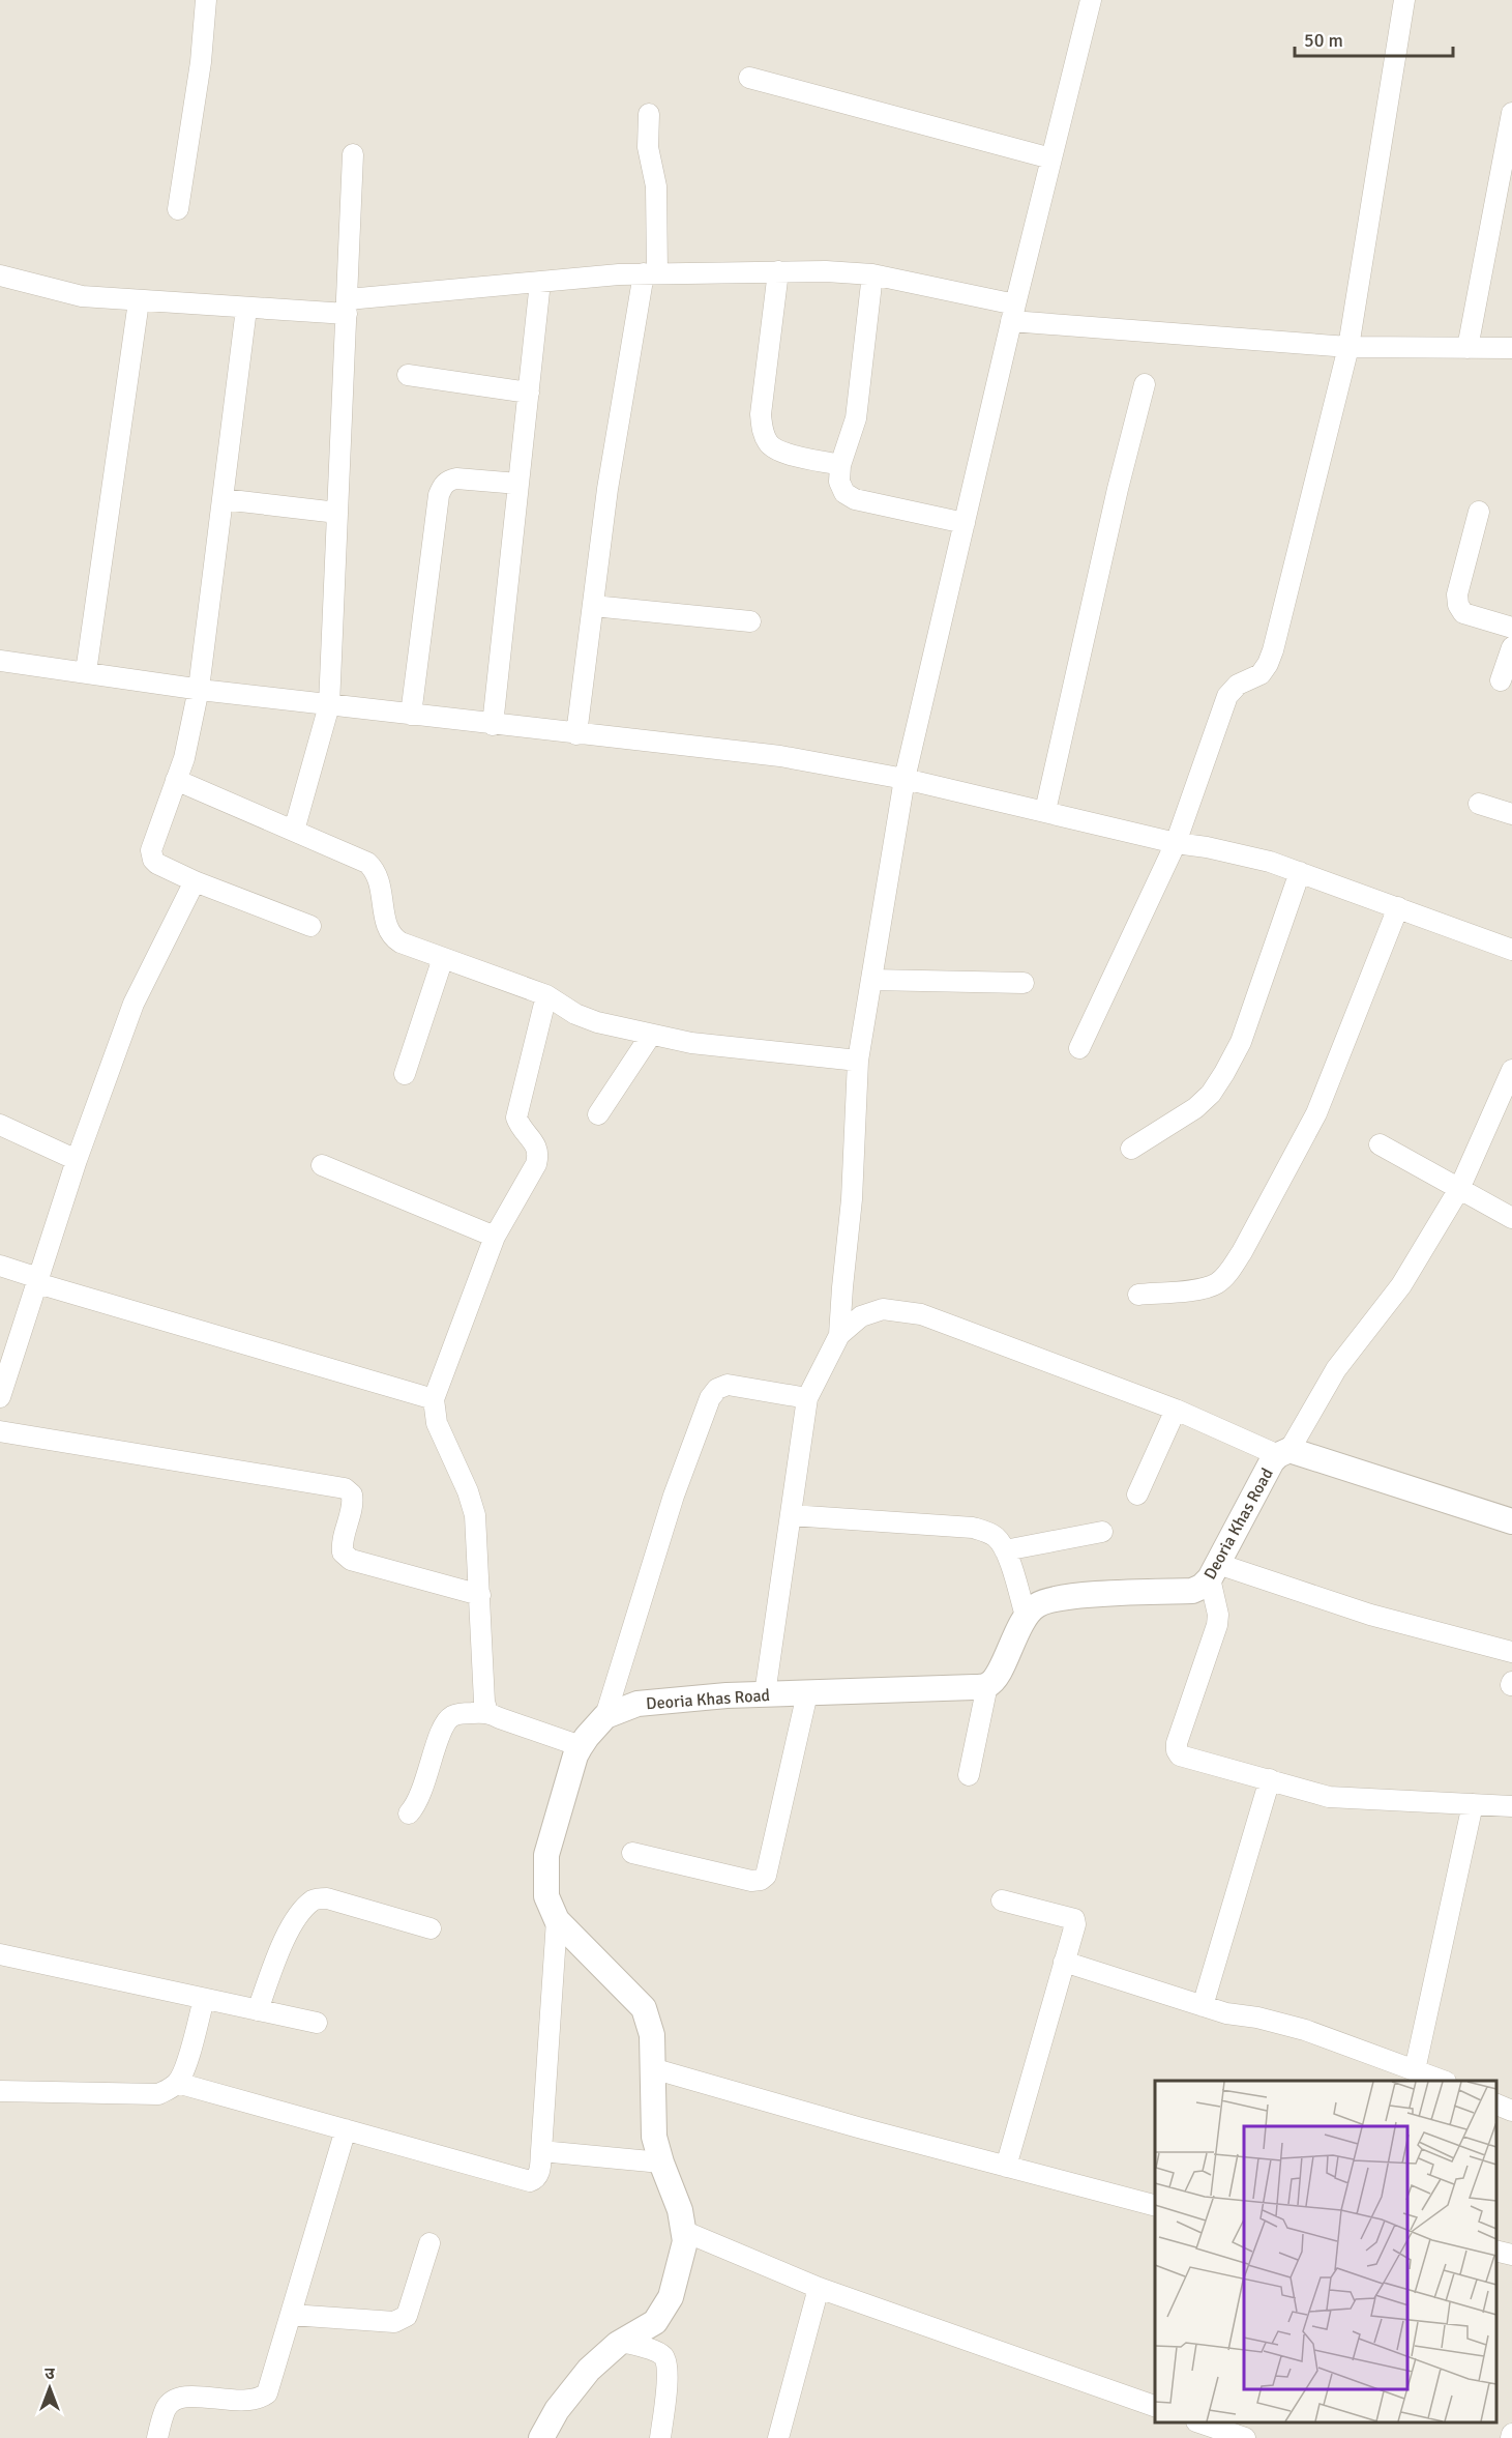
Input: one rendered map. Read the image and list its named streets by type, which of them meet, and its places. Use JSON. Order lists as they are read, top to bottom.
{
  "streets": {
    "street": ["Deoria Khas Road"]
  },
  "scale_bar": "50 m",
  "north": "top"
}
